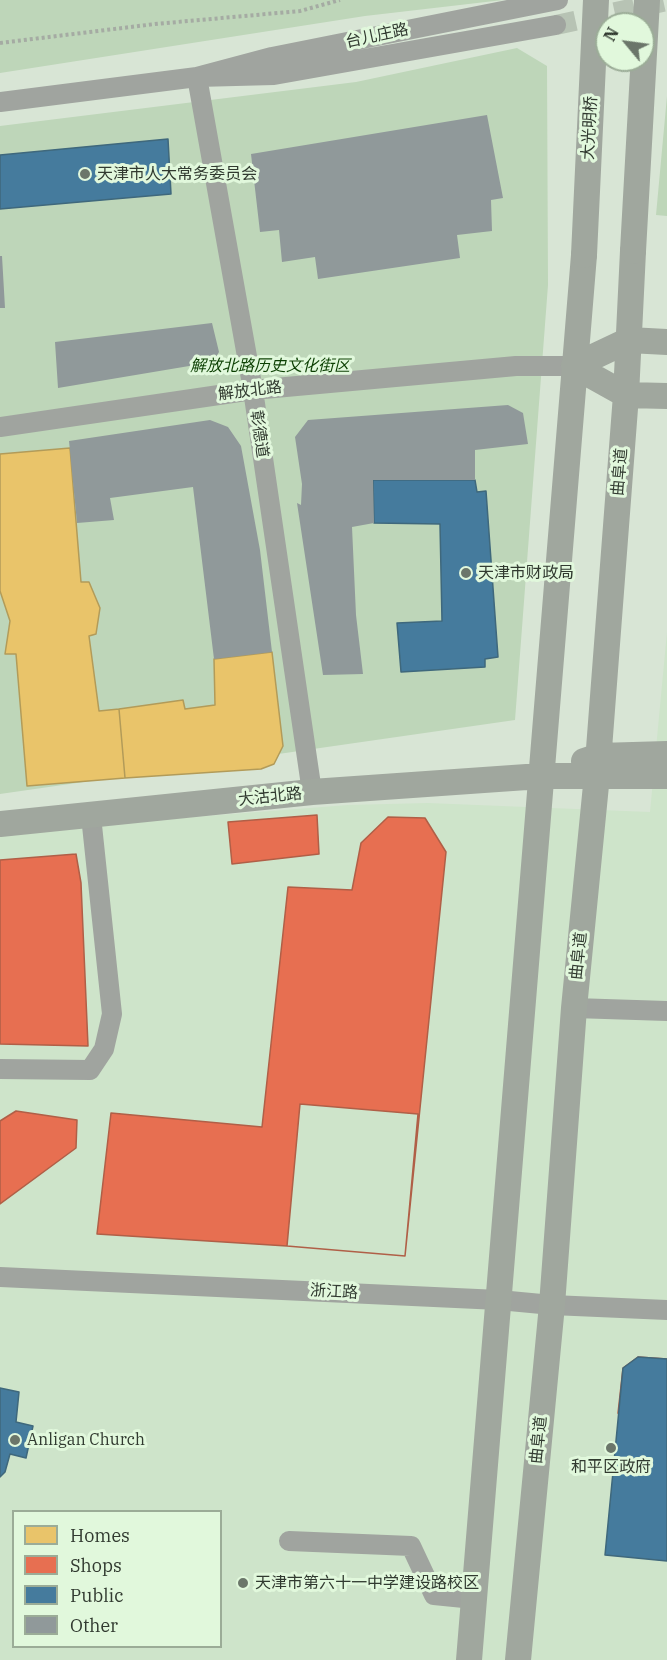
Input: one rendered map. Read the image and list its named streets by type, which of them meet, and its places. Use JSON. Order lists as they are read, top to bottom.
{
  "streets": {
    "main road": [
      "大光明桥",
      "解放北路",
      "曲阜道",
      "大沽北路"
    ],
    "street": ["台儿庄路", "彰德道", "浙江路"]
  },
  "crossings": [
    ["台儿庄路", "彰德道"],
    ["大光明桥", "解放北路"],
    ["解放北路", "彰德道"],
    ["解放北路", "曲阜道"],
    ["彰德道", "大沽北路"],
    ["曲阜道", "大沽北路"],
    ["曲阜道", "浙江路"]
  ],
  "parks": ["解放北路历史文化街区"],
  "places": [
    "天津市人大常务委员会",
    "天津市财政局",
    "Anligan Church",
    "和平区政府",
    "天津市第六十一中学建设路校区"
  ],
  "legend": [
    "Homes",
    "Shops",
    "Public",
    "Other"
  ],
  "north": "top left"
}
